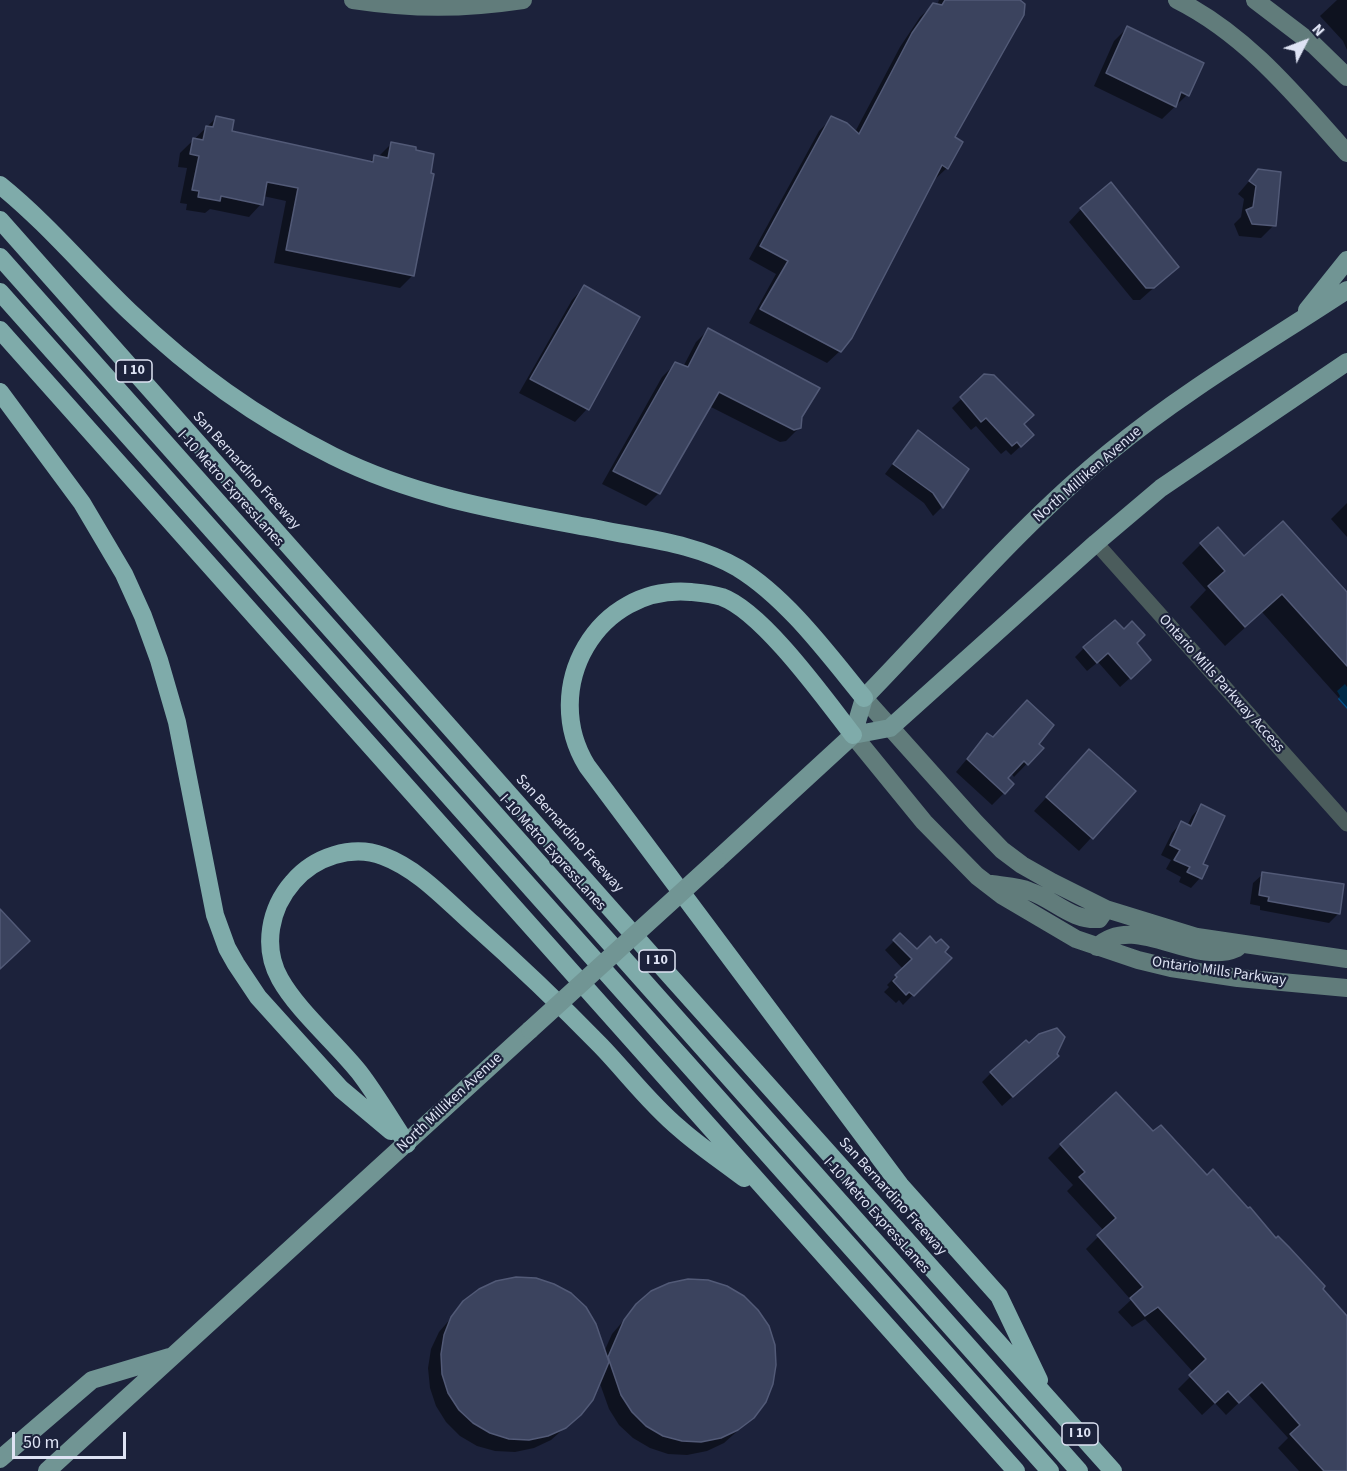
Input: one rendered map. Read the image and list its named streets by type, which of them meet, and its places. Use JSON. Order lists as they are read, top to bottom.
{
  "streets": {
    "highway": ["I 10", "San Bernardino Freeway", "I-10 Metro ExpressLanes"],
    "main road": ["North Milliken Avenue", "Ontario Mills Parkway"],
    "street": ["Ontario Mills Parkway Access"]
  },
  "crossings": [
    ["North Milliken Avenue", "Ontario Mills Parkway"]
  ],
  "scale_bar": "50 m",
  "north": "top right"
}
